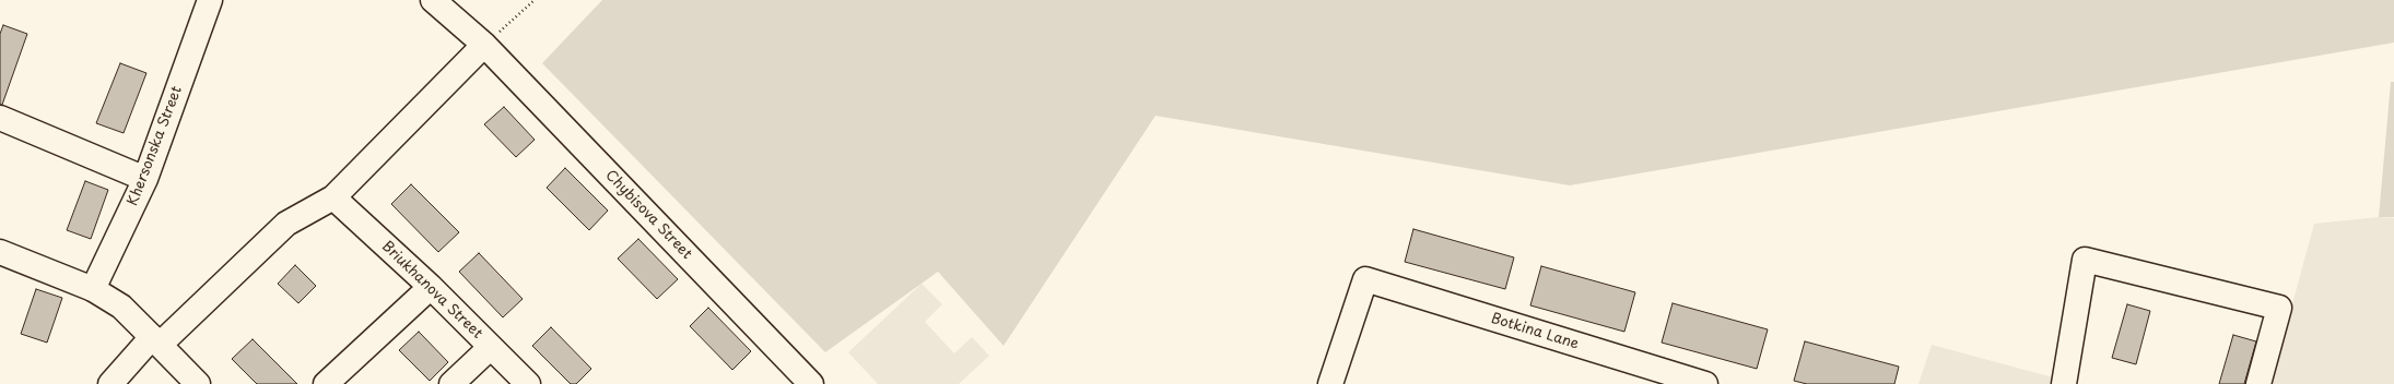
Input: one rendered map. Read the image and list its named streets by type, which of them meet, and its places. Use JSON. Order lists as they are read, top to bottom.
{
  "streets": {
    "street": [
      "Khersonska Street",
      "Chybisova Street",
      "Briukhanova Street",
      "Botkina Lane"
    ]
  }
}
